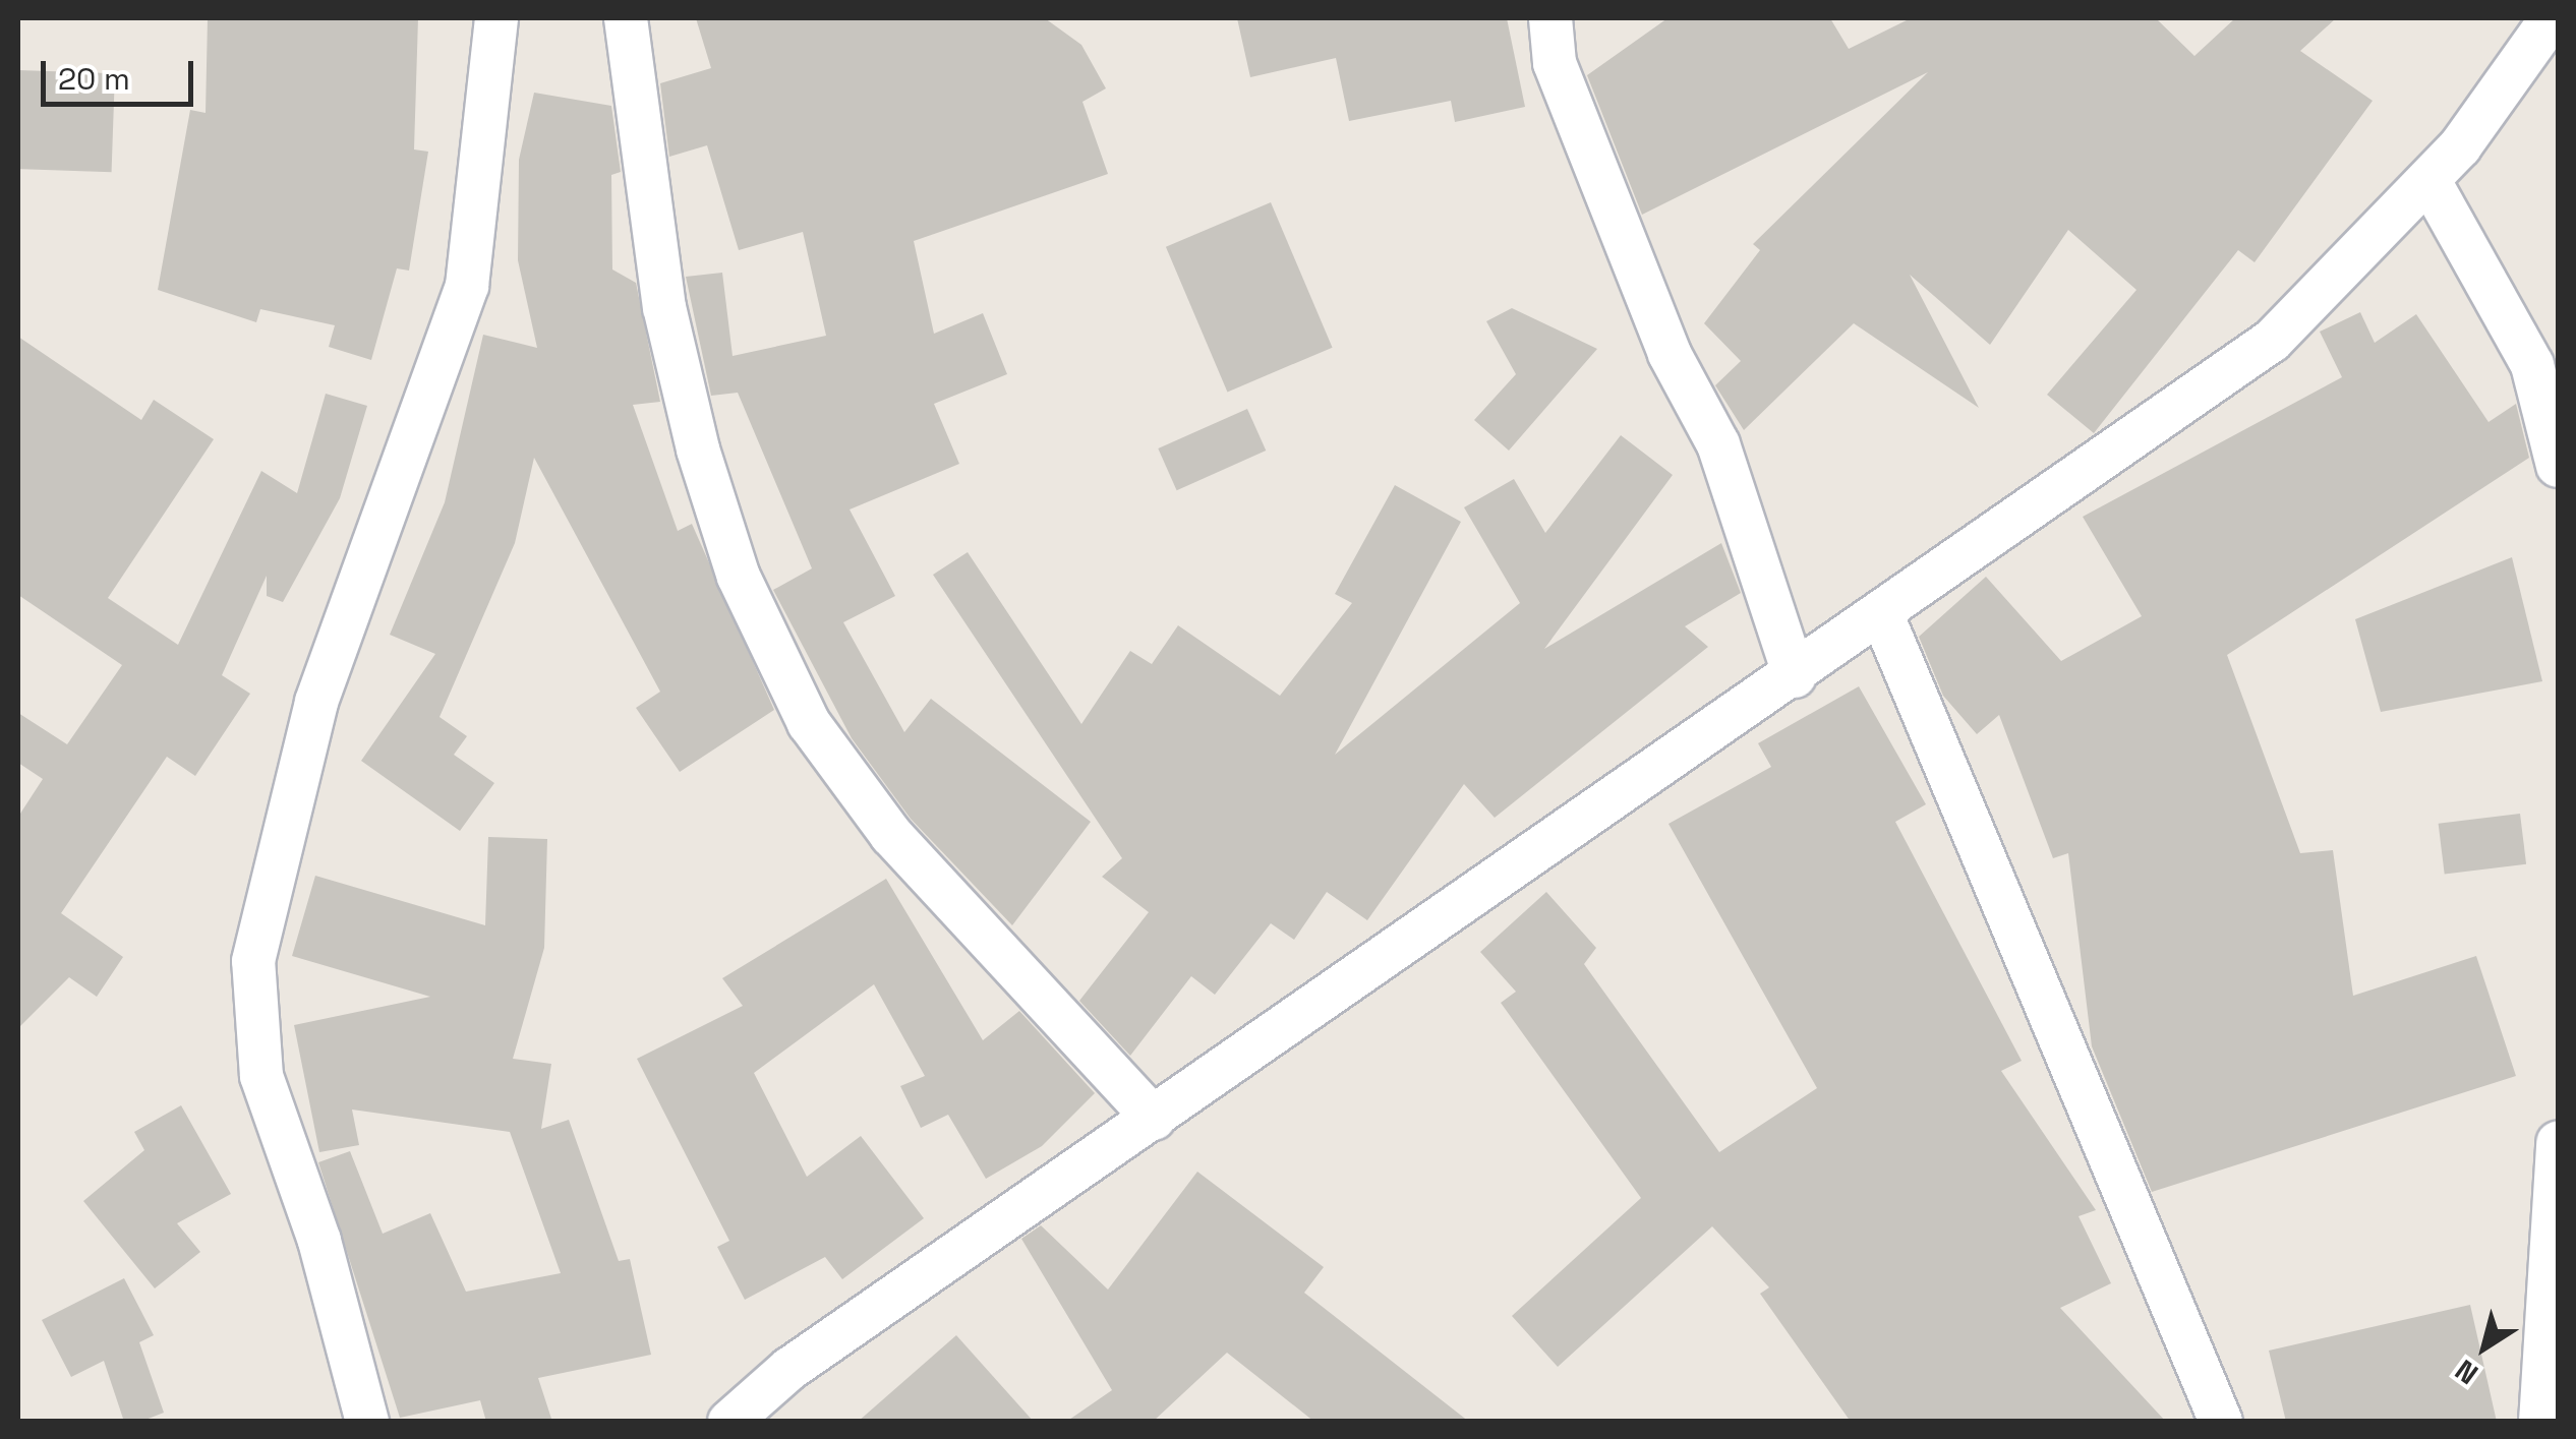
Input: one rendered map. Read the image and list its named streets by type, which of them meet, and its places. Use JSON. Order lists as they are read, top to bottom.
{
  "scale_bar": "20 m",
  "north": "bottom left"
}
